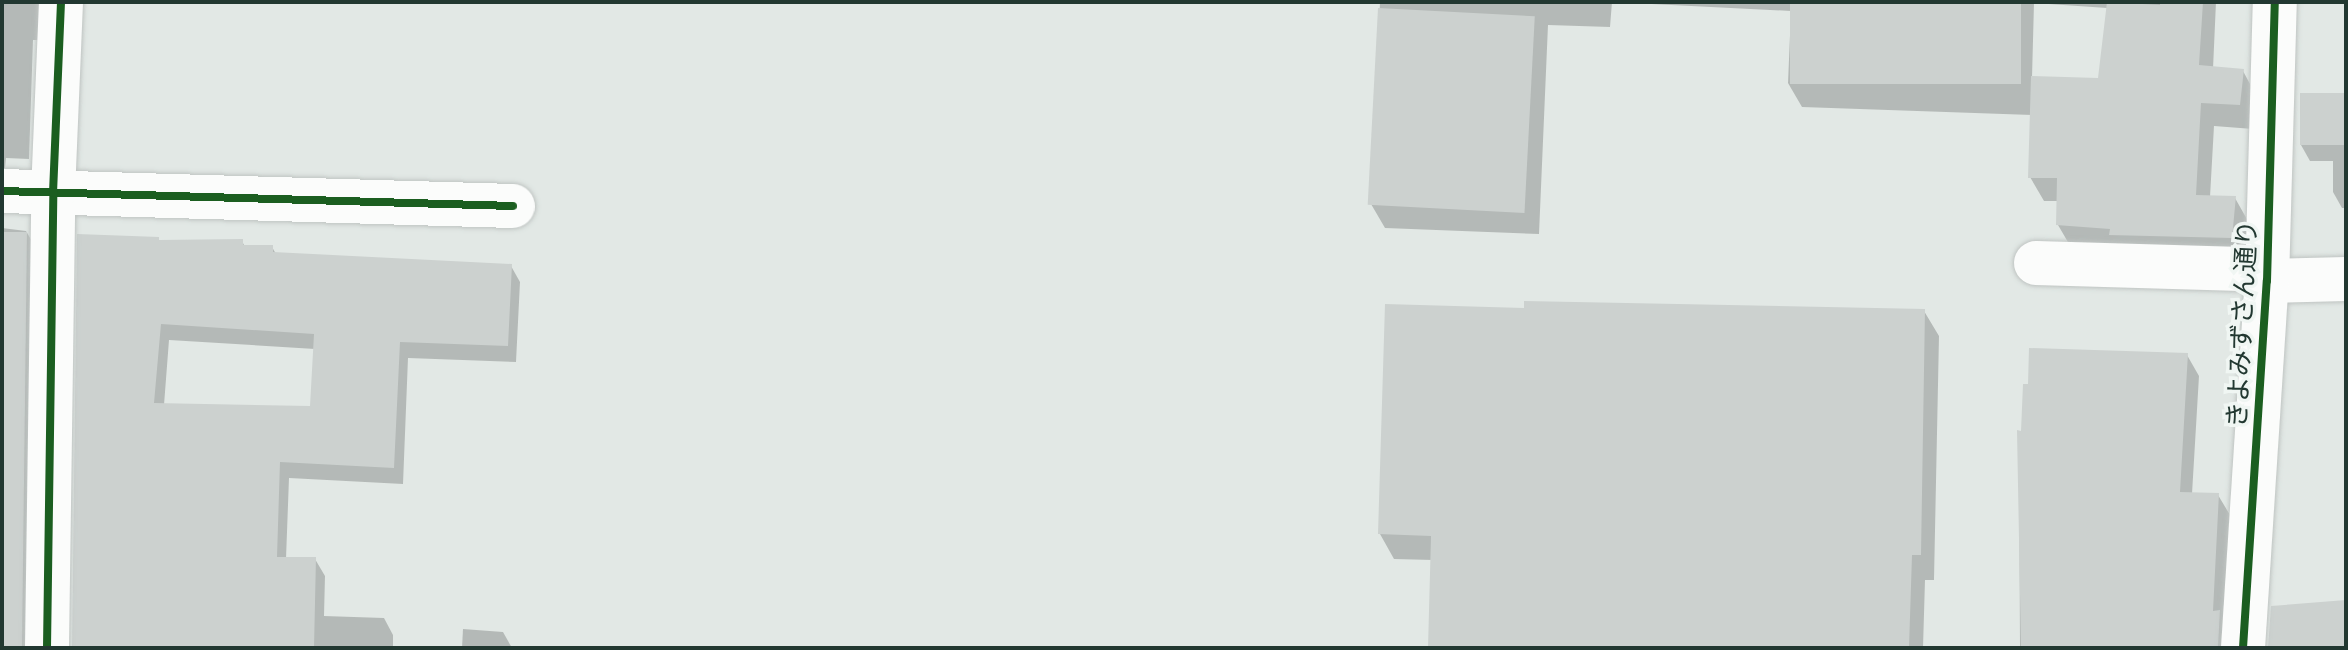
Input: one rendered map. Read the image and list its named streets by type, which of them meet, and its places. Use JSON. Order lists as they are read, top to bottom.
{
  "streets": {
    "street": ["きよみずさん通り"]
  }
}
